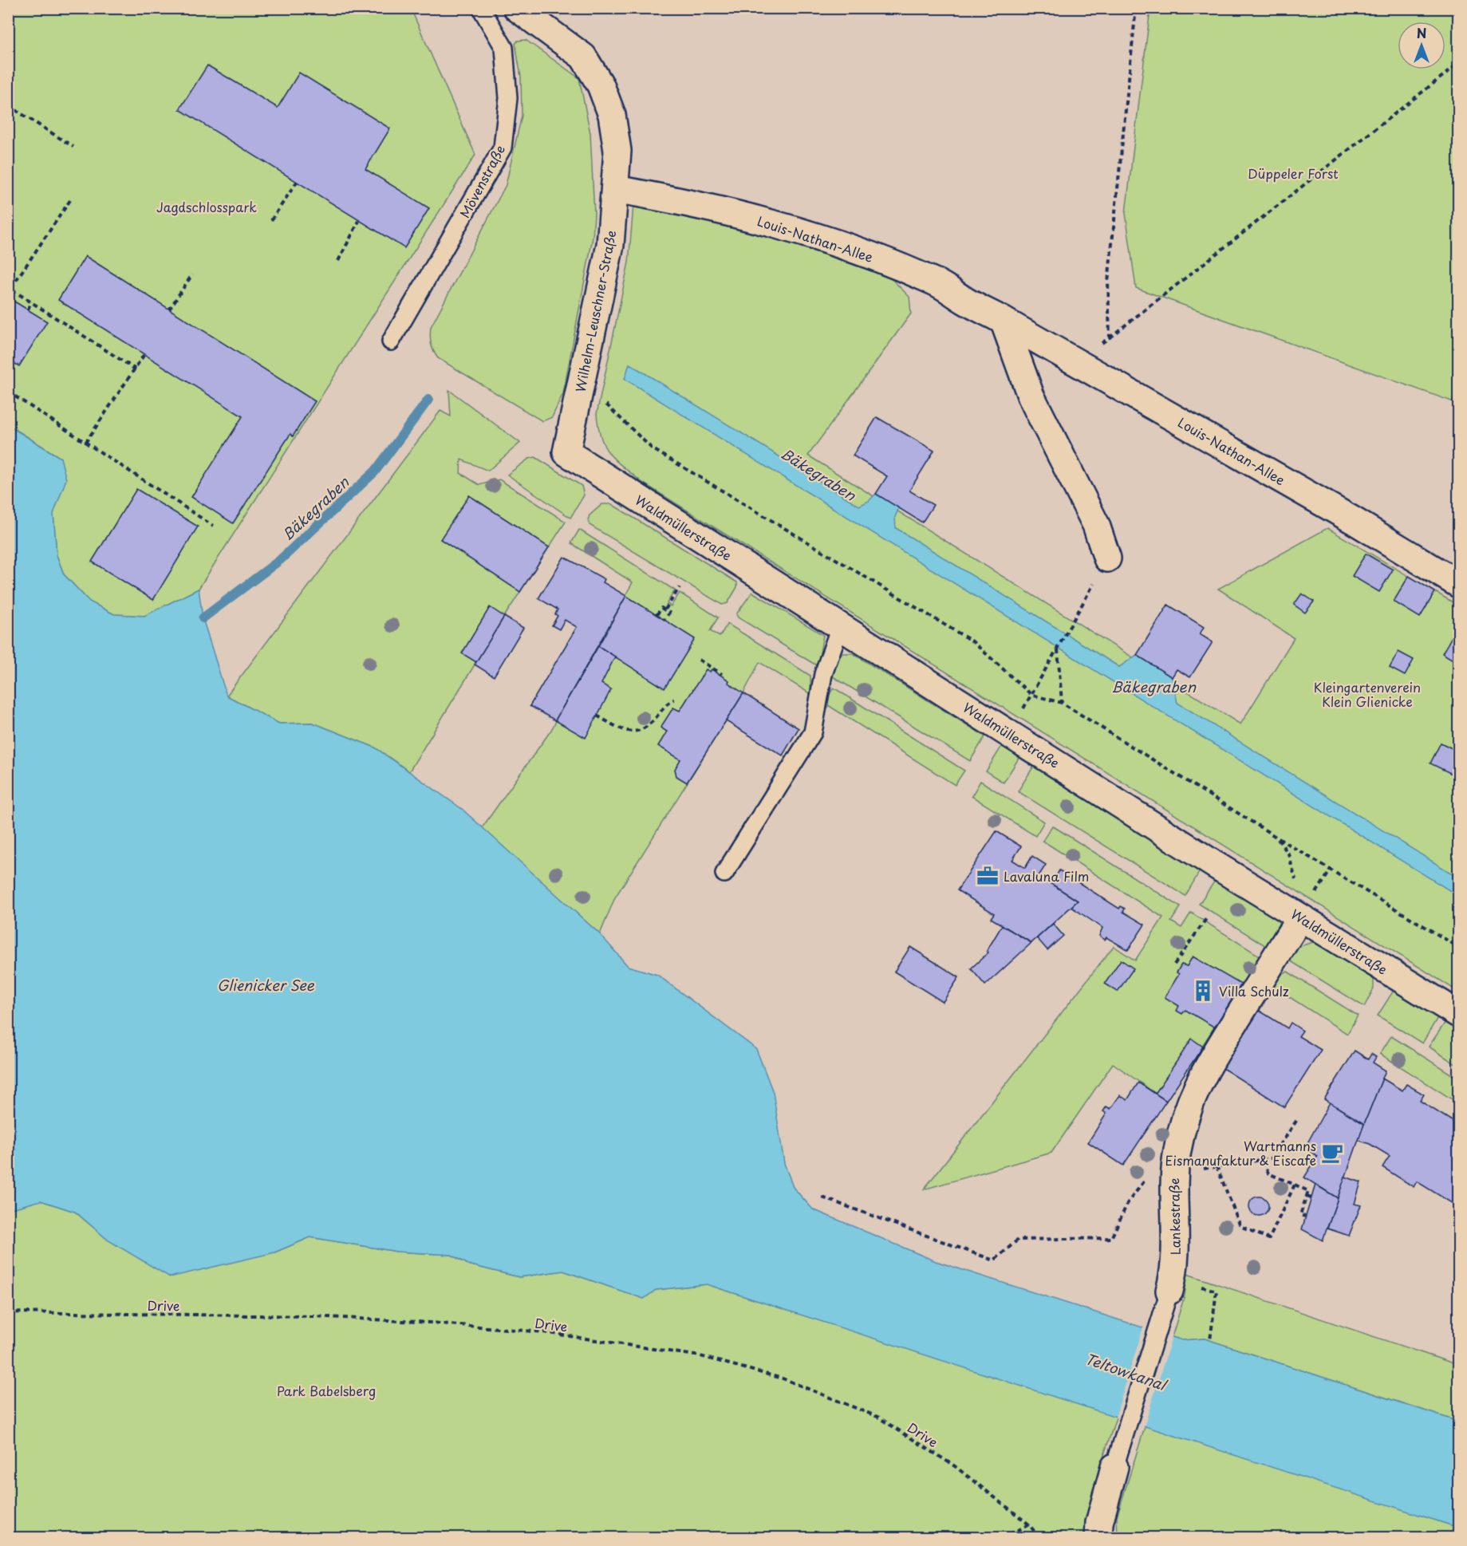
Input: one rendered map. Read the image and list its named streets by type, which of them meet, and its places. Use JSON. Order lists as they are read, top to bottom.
{
  "streets": {
    "street": [
      "Louis-Nathan-Allee",
      "Wilhelm-Leuschner-Straße",
      "Waldmüllerstraße",
      "Lankestraße"
    ],
    "lane": ["Mövenstraße"],
    "path": ["Drive"]
  },
  "crossings": [
    ["Louis-Nathan-Allee", "Wilhelm-Leuschner-Straße"],
    ["Wilhelm-Leuschner-Straße", "Waldmüllerstraße"],
    ["Waldmüllerstraße", "Lankestraße"]
  ],
  "water": ["Bäkegraben", "Glienicker See", "Teltowkanal"],
  "parks": [
    "Düppeler Forst",
    "Jagdschlosspark",
    "Kleingartenverein Klein Glienicke",
    "Park Babelsberg"
  ],
  "places": {
    "office": ["Lavaluna Film"],
    "building": ["Villa Schulz"],
    "cafe": ["Wartmanns Eismanufaktur & Eiscafe"]
  },
  "north": "top"
}
